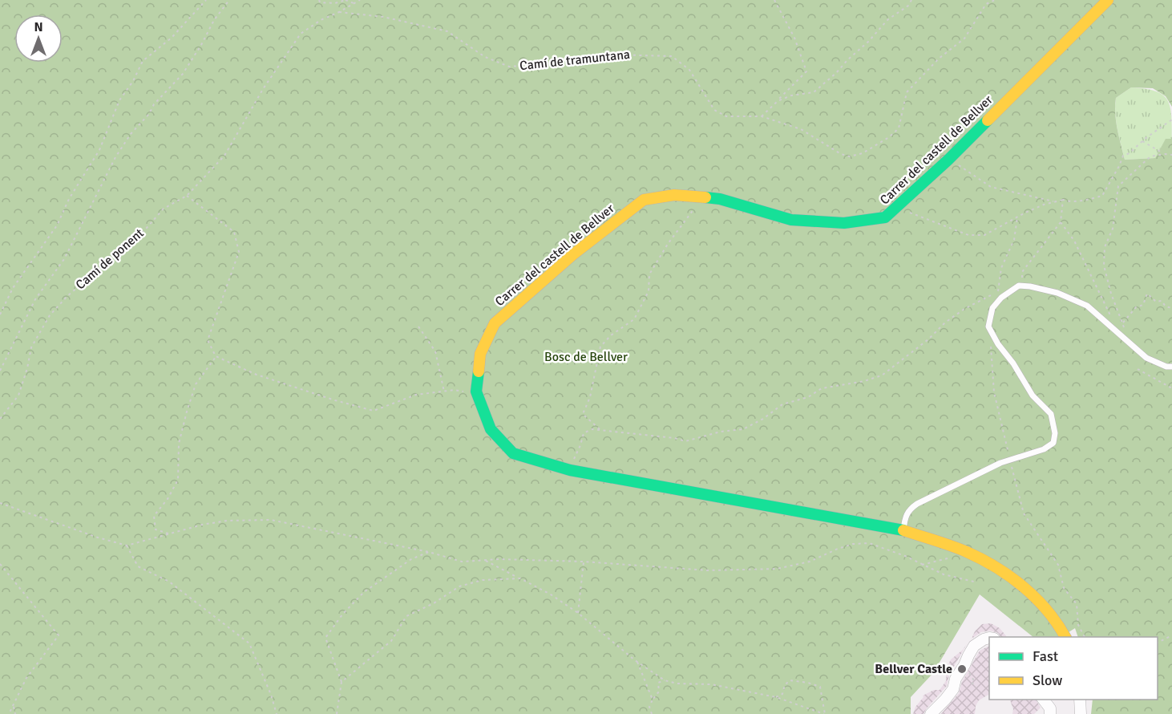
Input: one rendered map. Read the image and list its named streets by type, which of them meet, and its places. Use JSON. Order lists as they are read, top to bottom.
{
  "streets": {
    "street": ["Carrer del castell de Bellver"],
    "path": ["Camí de tramuntana", "Camí de ponent"]
  },
  "crossings": [
    ["Camí de tramuntana", "Camí de ponent"]
  ],
  "parks": ["Bosc de Bellver"],
  "places": ["Bellver Castle"],
  "legend": ["Fast", "Slow"],
  "north": "top"
}
